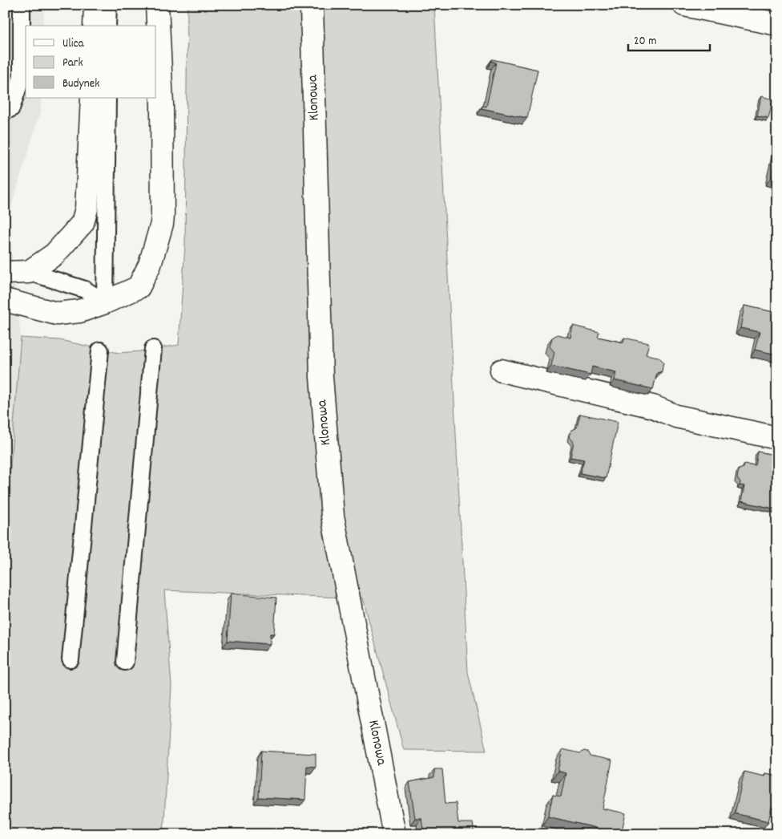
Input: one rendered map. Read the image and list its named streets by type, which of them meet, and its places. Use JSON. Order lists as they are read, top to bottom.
{
  "streets": {
    "street": ["Klonowa"]
  },
  "legend": ["Ulica", "Park", "Budynek"],
  "scale_bar": "20 m"
}
